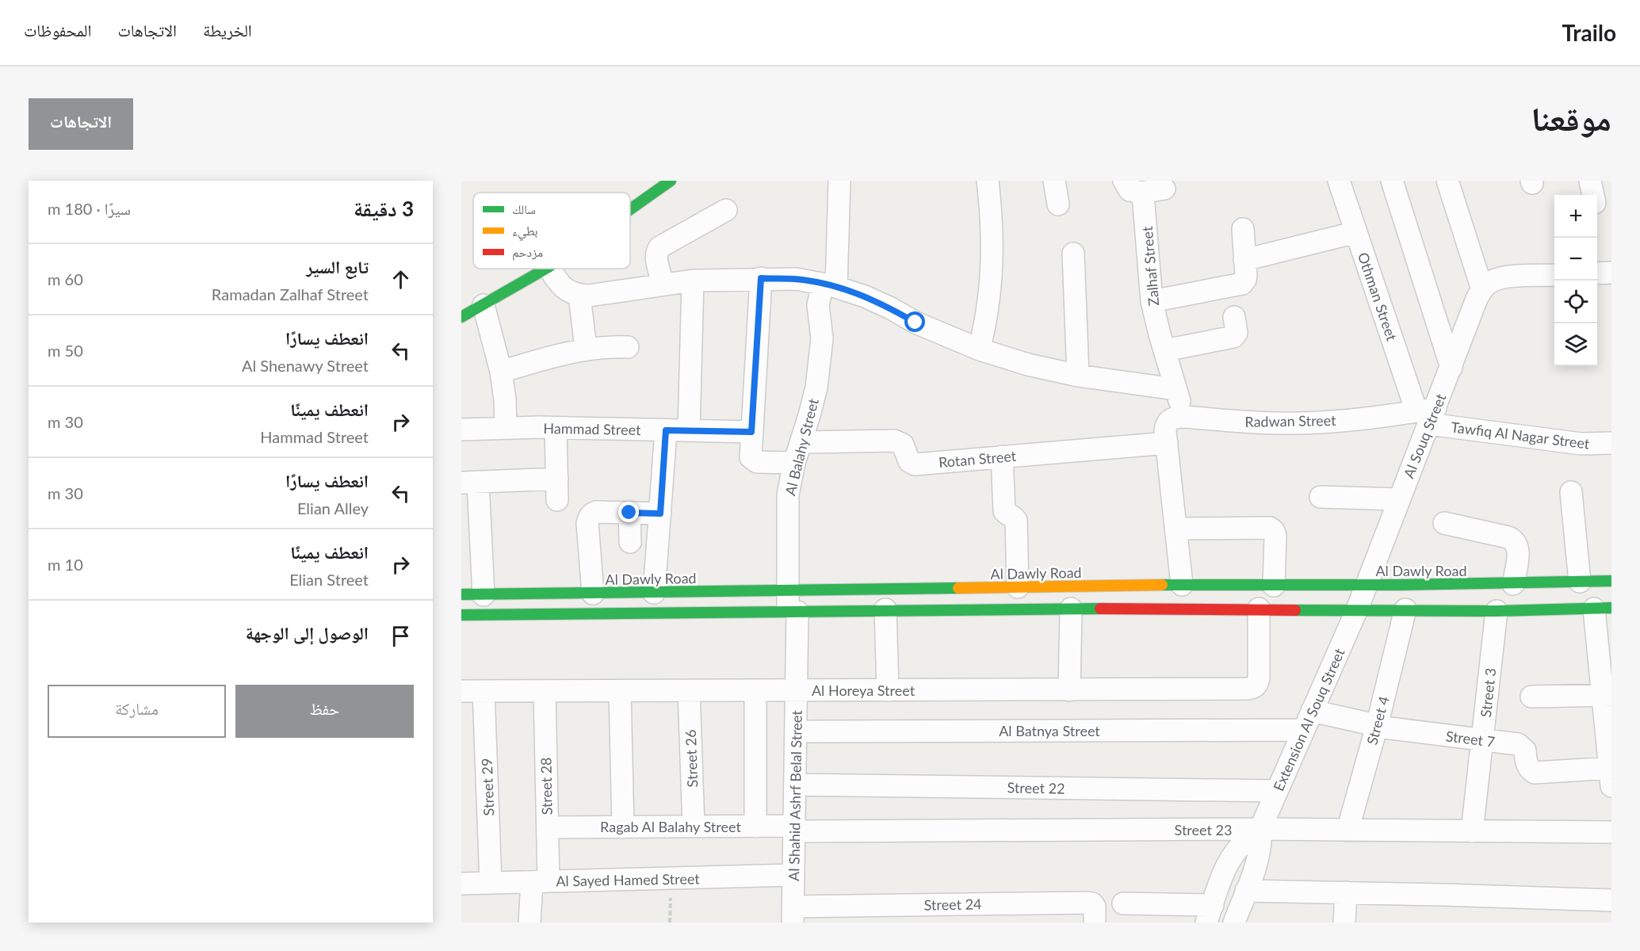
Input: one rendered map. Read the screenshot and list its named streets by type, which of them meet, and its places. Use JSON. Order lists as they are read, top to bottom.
{
  "streets": {
    "street": [
      "Zalhaf Street",
      "Othman Street",
      "Radwan Street",
      "Hammad Street",
      "Tawfiq Al Nagar Street",
      "Al Souq Street",
      "Al Balahy Street",
      "Rotan Street",
      "Al Dawly Road",
      "Al Horeya Street",
      "Street 3",
      "Extension Al Souq Street",
      "Street 4",
      "Al Batnya Street",
      "Street 7",
      "Street 26",
      "Street 28",
      "Street 29",
      "Street 22",
      "Al Shahid Ashrf Belal Street",
      "Ragab Al Balahy Street",
      "Street 23",
      "Al Sayed Hamed Street",
      "Street 24"
    ]
  },
  "crossings": [
    ["Zalhaf Street", "Radwan Street"],
    ["Othman Street", "Radwan Street"],
    ["Othman Street", "Tawfiq Al Nagar Street"],
    ["Othman Street", "Al Souq Street"],
    ["Radwan Street", "Tawfiq Al Nagar Street"],
    ["Radwan Street", "Al Souq Street"],
    ["Radwan Street", "Rotan Street"],
    ["Tawfiq Al Nagar Street", "Al Souq Street"],
    ["Al Souq Street", "Al Dawly Road"],
    ["Al Souq Street", "Extension Al Souq Street"],
    ["Al Balahy Street", "Rotan Street"],
    ["Al Balahy Street", "Al Dawly Road"],
    ["Al Balahy Street", "Al Shahid Ashrf Belal Street"],
    ["Al Horeya Street", "Street 26"],
    ["Al Horeya Street", "Street 28"],
    ["Al Horeya Street", "Street 29"],
    ["Al Horeya Street", "Al Shahid Ashrf Belal Street"],
    ["Street 3", "Street 7"],
    ["Street 3", "Street 23"],
    ["Extension Al Souq Street", "Al Batnya Street"],
    ["Extension Al Souq Street", "Street 7"],
    ["Extension Al Souq Street", "Street 22"],
    ["Extension Al Souq Street", "Street 23"],
    ["Street 4", "Street 7"],
    ["Street 4", "Street 23"],
    ["Al Batnya Street", "Street 7"],
    ["Al Batnya Street", "Al Shahid Ashrf Belal Street"],
    ["Street 26", "Ragab Al Balahy Street"],
    ["Street 28", "Ragab Al Balahy Street"],
    ["Street 28", "Al Sayed Hamed Street"],
    ["Street 29", "Al Sayed Hamed Street"],
    ["Street 22", "Al Shahid Ashrf Belal Street"],
    ["Al Shahid Ashrf Belal Street", "Ragab Al Balahy Street"],
    ["Al Shahid Ashrf Belal Street", "Street 23"],
    ["Al Shahid Ashrf Belal Street", "Al Sayed Hamed Street"],
    ["Al Shahid Ashrf Belal Street", "Street 24"],
    ["Ragab Al Balahy Street", "Street 23"]
  ],
  "legend": ["سالك", "بطيء", "مزدحم"],
  "page": {
    "header": "Trailo",
    "nav": ["الخريطة", "الاتجاهات", "المحفوظات"],
    "title": "موقعنا",
    "buttons": [
      "الاتجاهات",
      ["حفظ", "مشاركة"]
    ],
    "heading": ["3 دقيقة", "سيرًا · 180 m"],
    "map_buttons": ["+", "−"],
    "list": [
      ["تابع السير", "Ramadan Zalhaf Street", "60 m"],
      ["انعطف يسارًا", "Al Shenawy Street", "50 m"],
      ["انعطف يمينًا", "Hammad Street", "30 m"],
      ["انعطف يسارًا", "Elian Alley", "30 m"],
      ["انعطف يمينًا", "Elian Street", "10 m"],
      "الوصول إلى الوجهة"
    ]
  }
}
